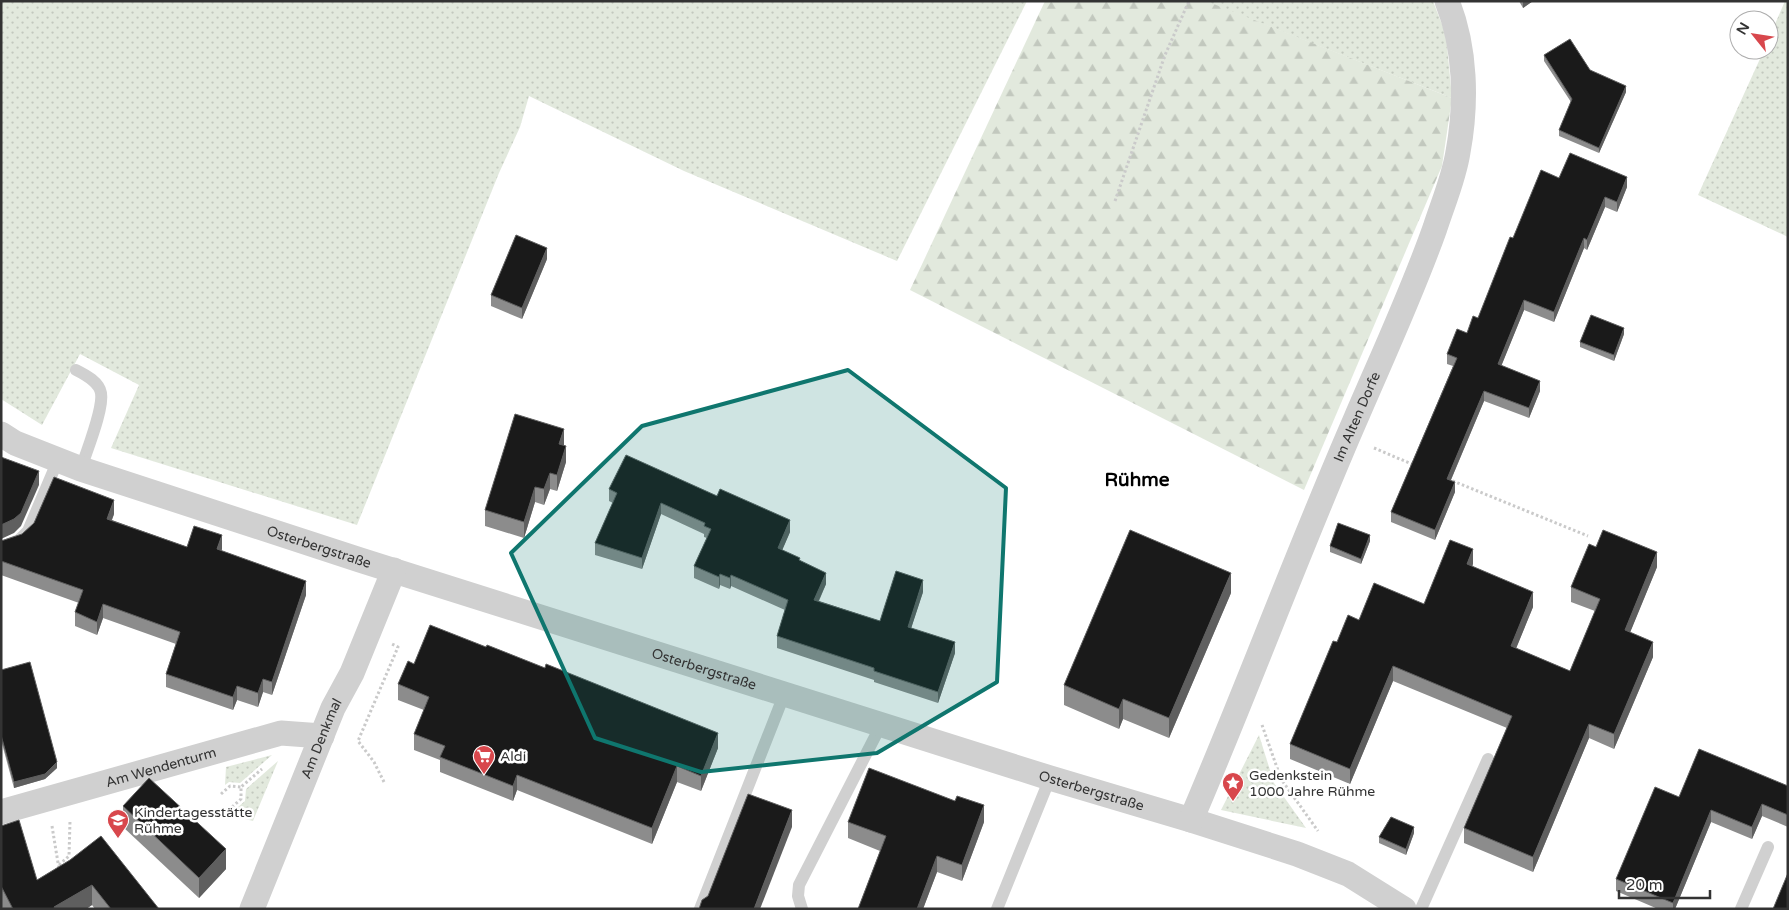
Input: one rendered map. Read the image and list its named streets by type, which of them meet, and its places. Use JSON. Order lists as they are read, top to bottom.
{
  "streets": {
    "street": [
      "Im Alten Dorfe",
      "Osterbergstraße",
      "Am Denkmal",
      "Am Wendenturm"
    ]
  },
  "crossings": [
    ["Im Alten Dorfe", "Osterbergstraße"],
    ["Osterbergstraße", "Am Denkmal"],
    ["Am Denkmal", "Am Wendenturm"]
  ],
  "districts": ["Rühme"],
  "places": {
    "supermarket": ["Aldi"],
    "place": ["Gedenkstein 1000 Jahre Rühme"],
    "school or university": ["Kindertagesstätte Rühme"]
  },
  "scale_bar": "20 m",
  "north": "top left"
}
